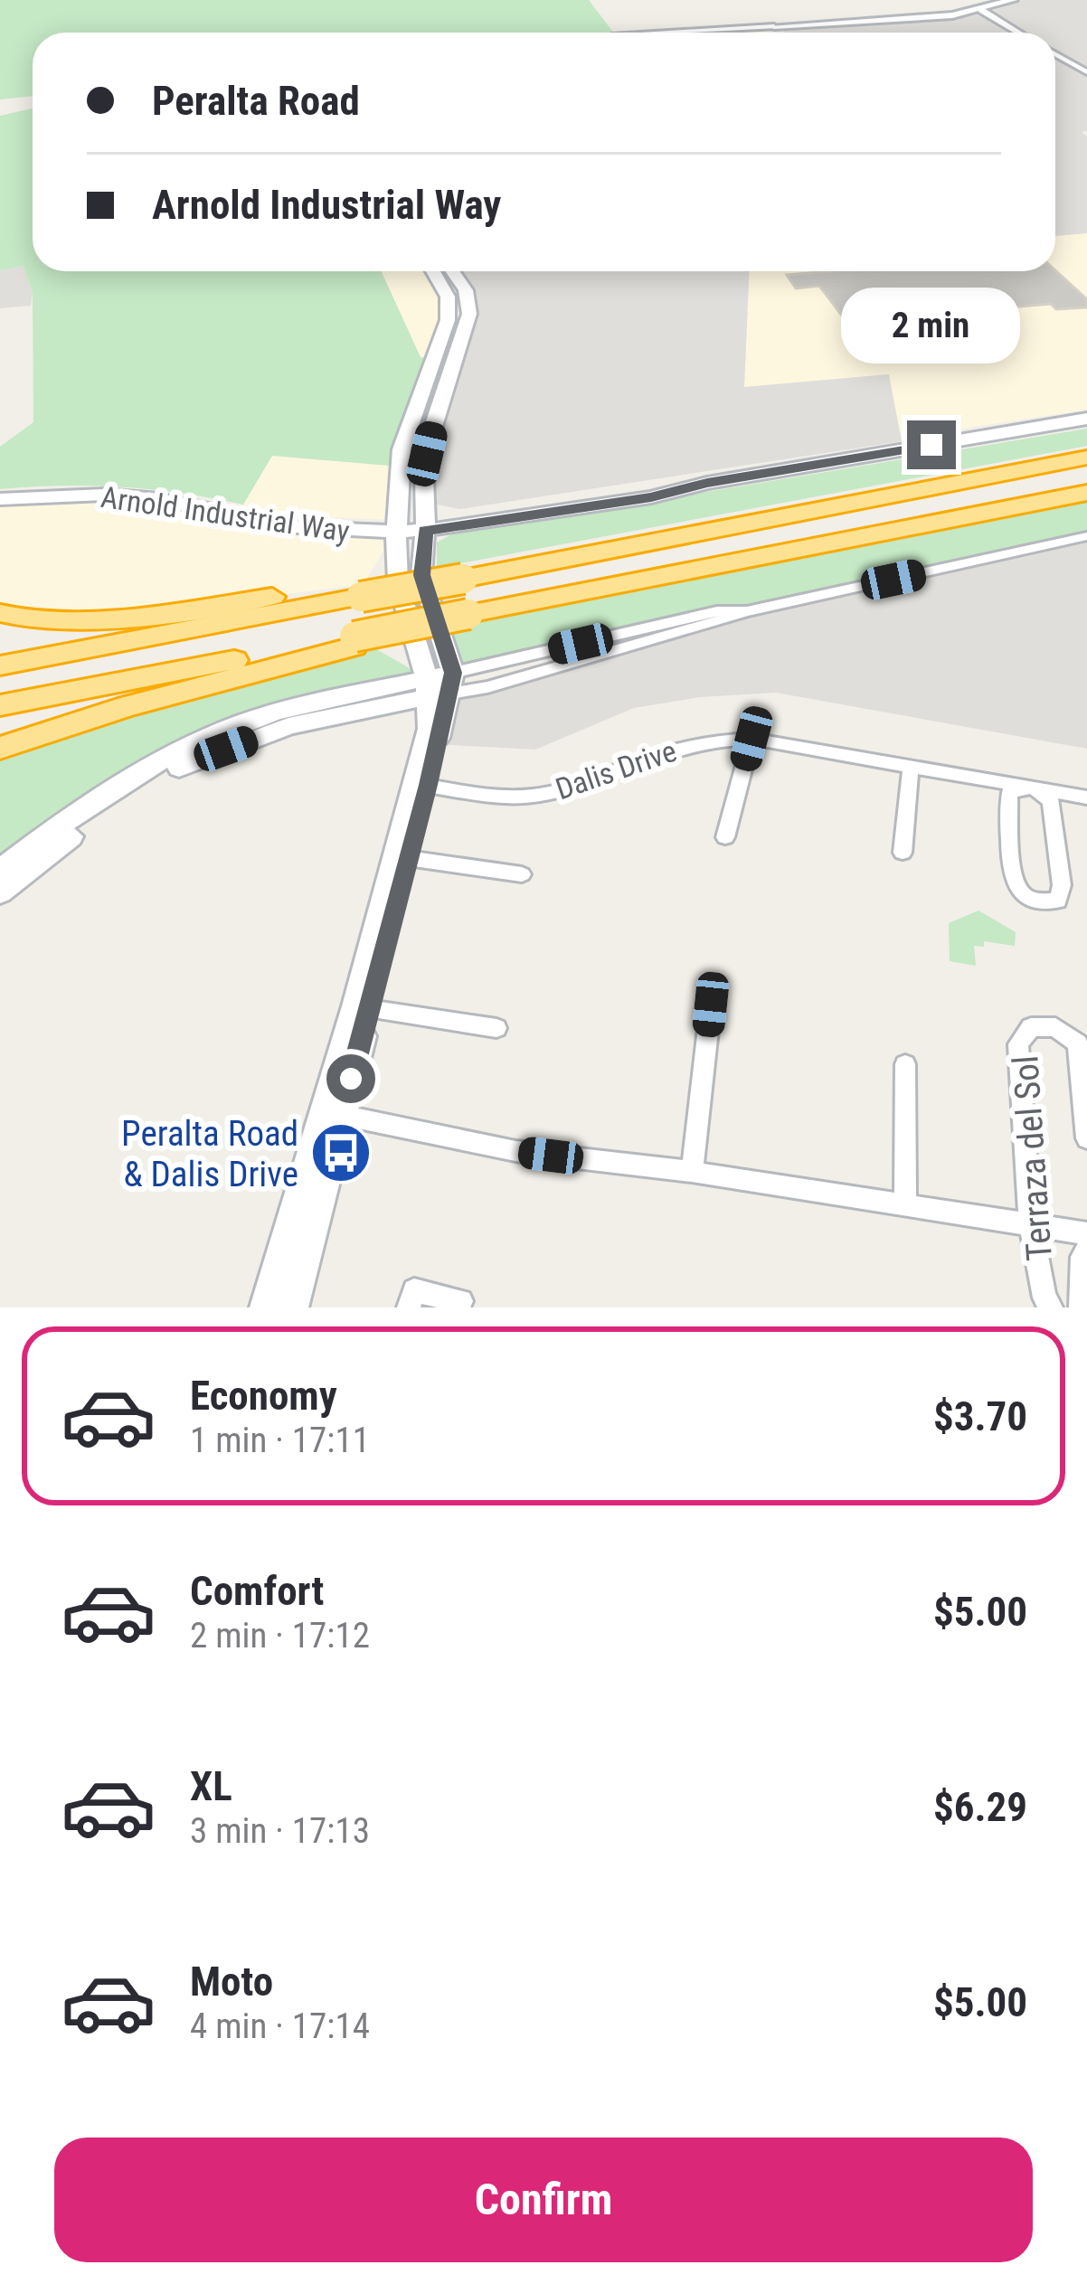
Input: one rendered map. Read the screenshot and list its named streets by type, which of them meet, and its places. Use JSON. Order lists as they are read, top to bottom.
{
  "streets": {
    "street": ["Arnold Industrial Way", "Dalis Drive", "Terraza del Sol"]
  },
  "places": {
    "bus stop": ["Peralta Road & Dalis Drive"]
  },
  "page": {
    "banner": ["Peralta Road", "Arnold Industrial Way"],
    "bubble": "2 min",
    "list": [
      {
        "name": "Economy",
        "note": "1 min · 17:11",
        "value": "$3.70"
      },
      {
        "name": "Comfort",
        "note": "2 min · 17:12",
        "value": "$5.00"
      },
      {
        "name": "XL",
        "note": "3 min · 17:13",
        "value": "$6.29"
      },
      {
        "name": "Moto",
        "note": "4 min · 17:14",
        "value": "$5.00"
      }
    ],
    "buttons": "Confirm"
  }
}
